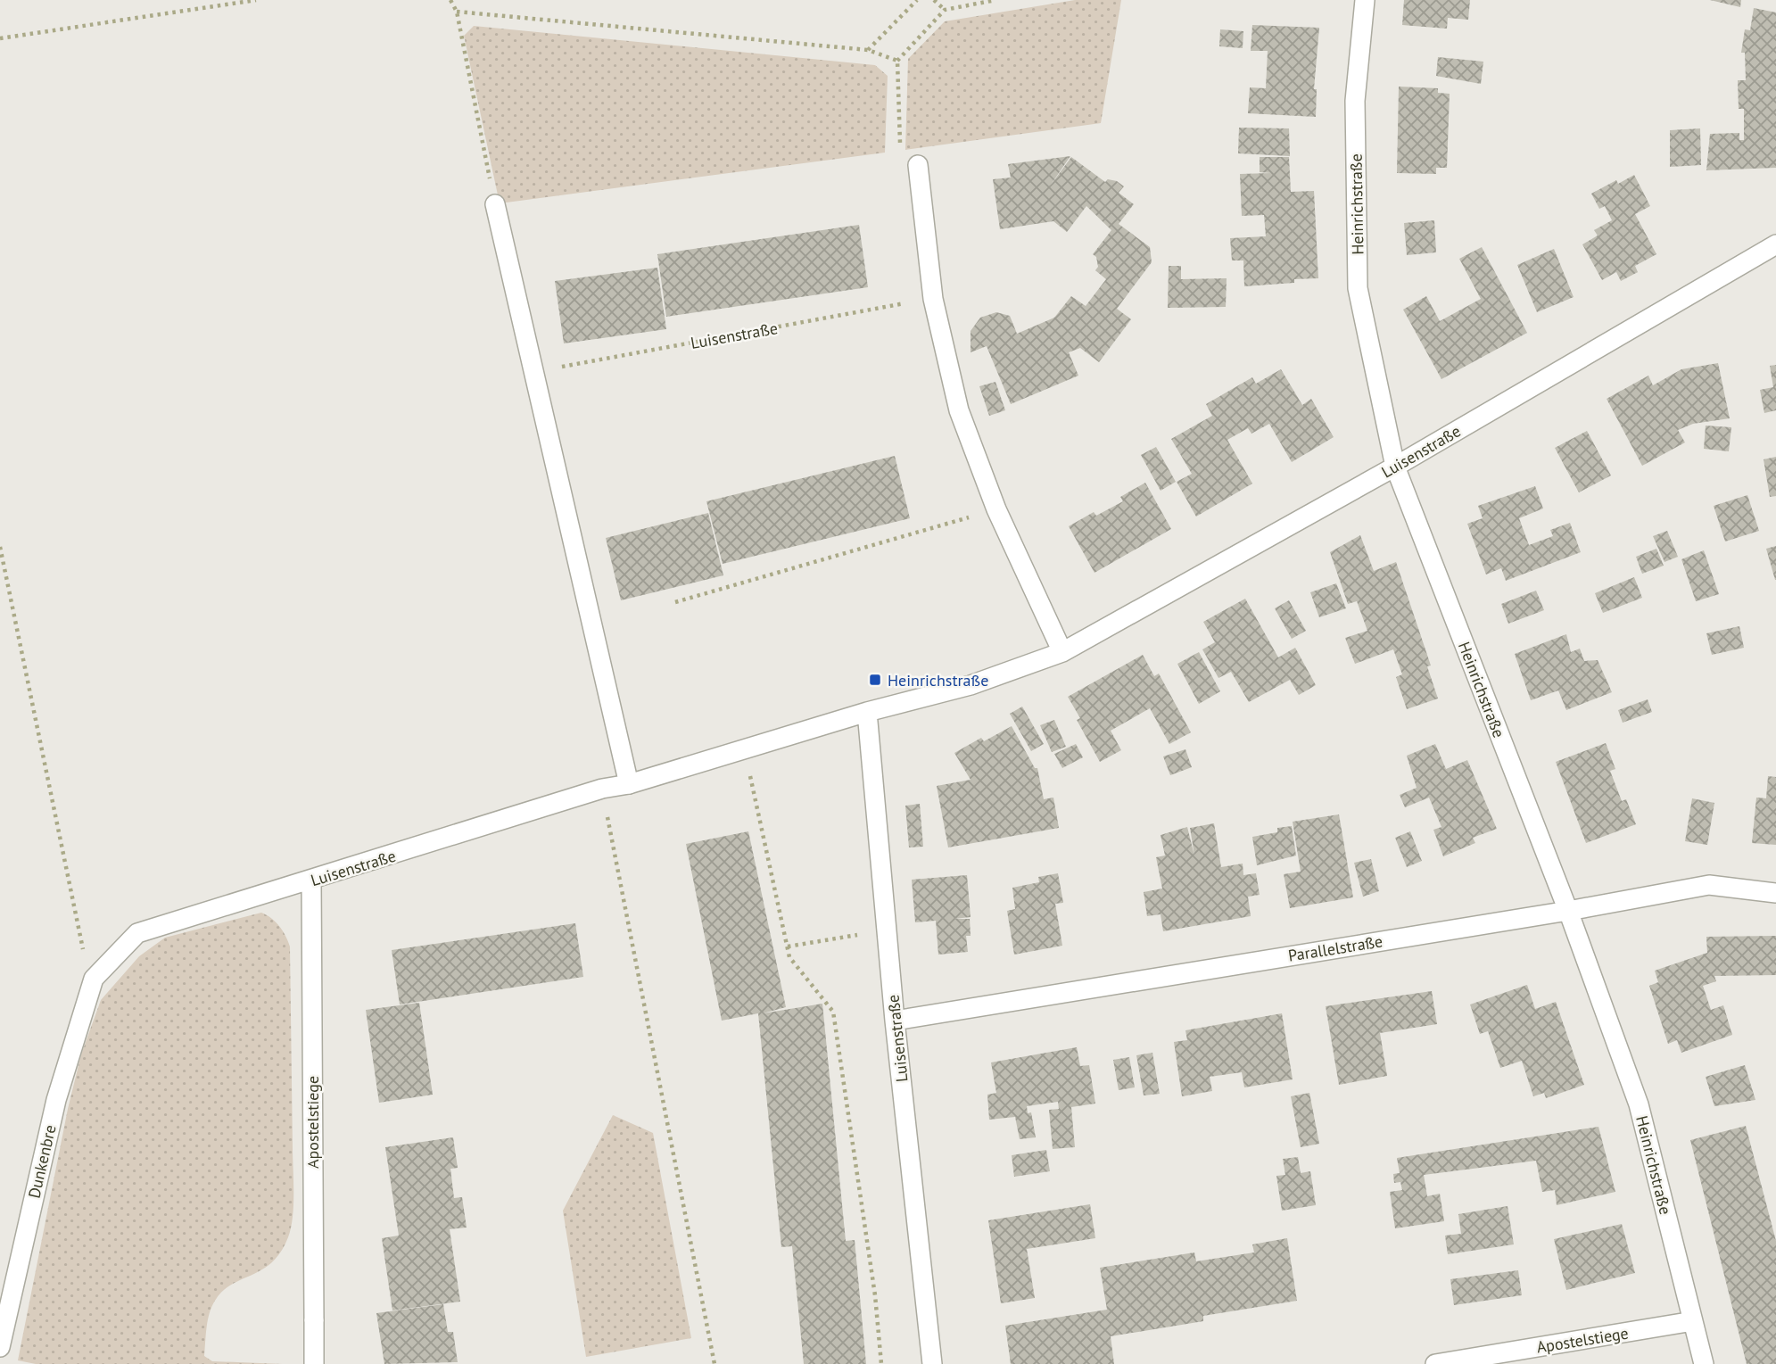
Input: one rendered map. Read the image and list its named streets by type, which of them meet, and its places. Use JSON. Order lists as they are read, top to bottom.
{
  "streets": {
    "street": [
      "Heinrichstraße",
      "Luisenstraße",
      "Parallelstraße",
      "Apostelstiege",
      "Dunkenbre"
    ]
  },
  "crossings": [
    ["Heinrichstraße", "Luisenstraße"],
    ["Heinrichstraße", "Parallelstraße"],
    ["Heinrichstraße", "Apostelstiege"],
    ["Luisenstraße", "Parallelstraße"],
    ["Luisenstraße", "Apostelstiege"],
    ["Luisenstraße", "Dunkenbre"]
  ],
  "places": {
    "transit": ["Heinrichstraße"]
  }
}
